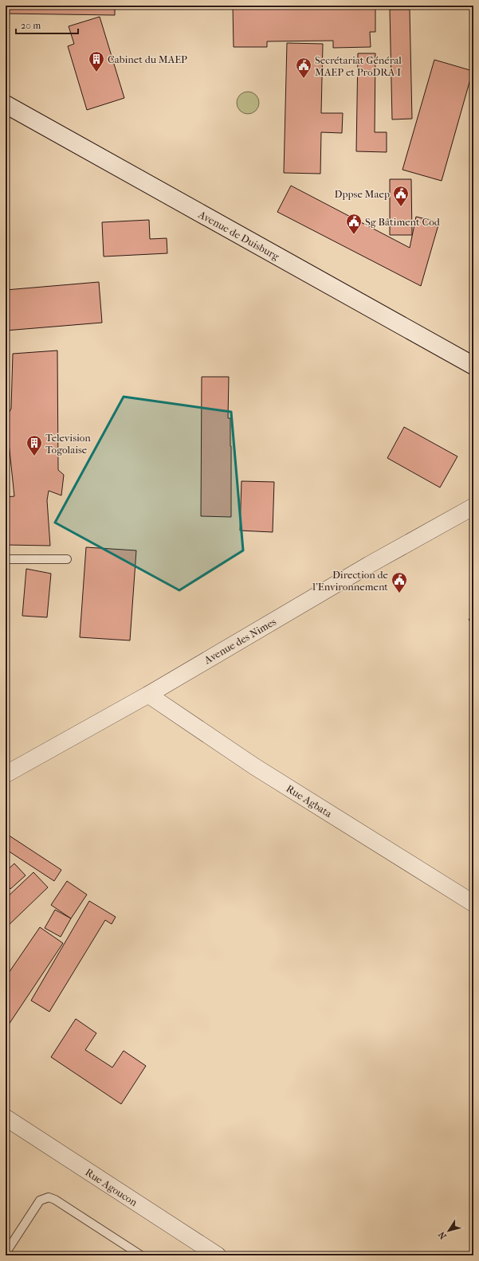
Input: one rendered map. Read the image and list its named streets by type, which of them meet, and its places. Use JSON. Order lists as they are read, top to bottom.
{
  "streets": {
    "street": [
      "Avenue de Duisburg",
      "Avenue des Nimes",
      "Rue Agbata",
      "Rue Agoucon"
    ]
  },
  "crossings": [
    ["Avenue des Nimes", "Rue Agbata"]
  ],
  "places": {
    "building": ["Cabinet du MAEP", "Television Togolaise"],
    "public building": [
      "Secrétariat Général MAEP et ProDRA I",
      "Dppse Maep",
      "Sg Bâtiment Cod",
      "Direction de l'Environnement"
    ]
  },
  "scale_bar": "20 m",
  "north": "bottom left"
}
